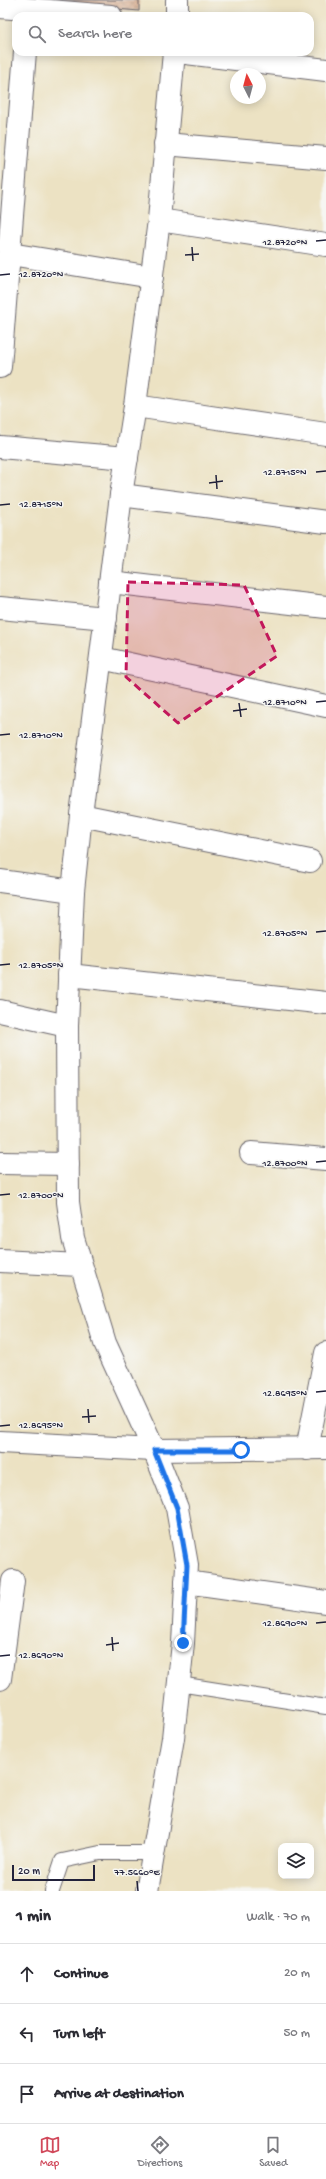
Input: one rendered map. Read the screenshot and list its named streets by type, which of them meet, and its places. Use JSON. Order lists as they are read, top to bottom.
{
  "scale_bar": "20 m",
  "north": "top",
  "page": {
    "search": "Search here",
    "scale": "20 m",
    "heading": ["1 min", "Walk · 70 m"],
    "list": [
      ["Continue", "20 m"],
      ["Turn left", "50 m"],
      "Arrive at destination"
    ],
    "nav": ["Map", "Directions", "Saved"]
  },
  "coordinates": [
    "12.8720°N",
    "12.8715°N",
    "12.8710°N",
    "12.8705°N",
    "12.8700°N",
    "12.8695°N",
    "12.8690°N",
    "77.5660°E"
  ]
}
